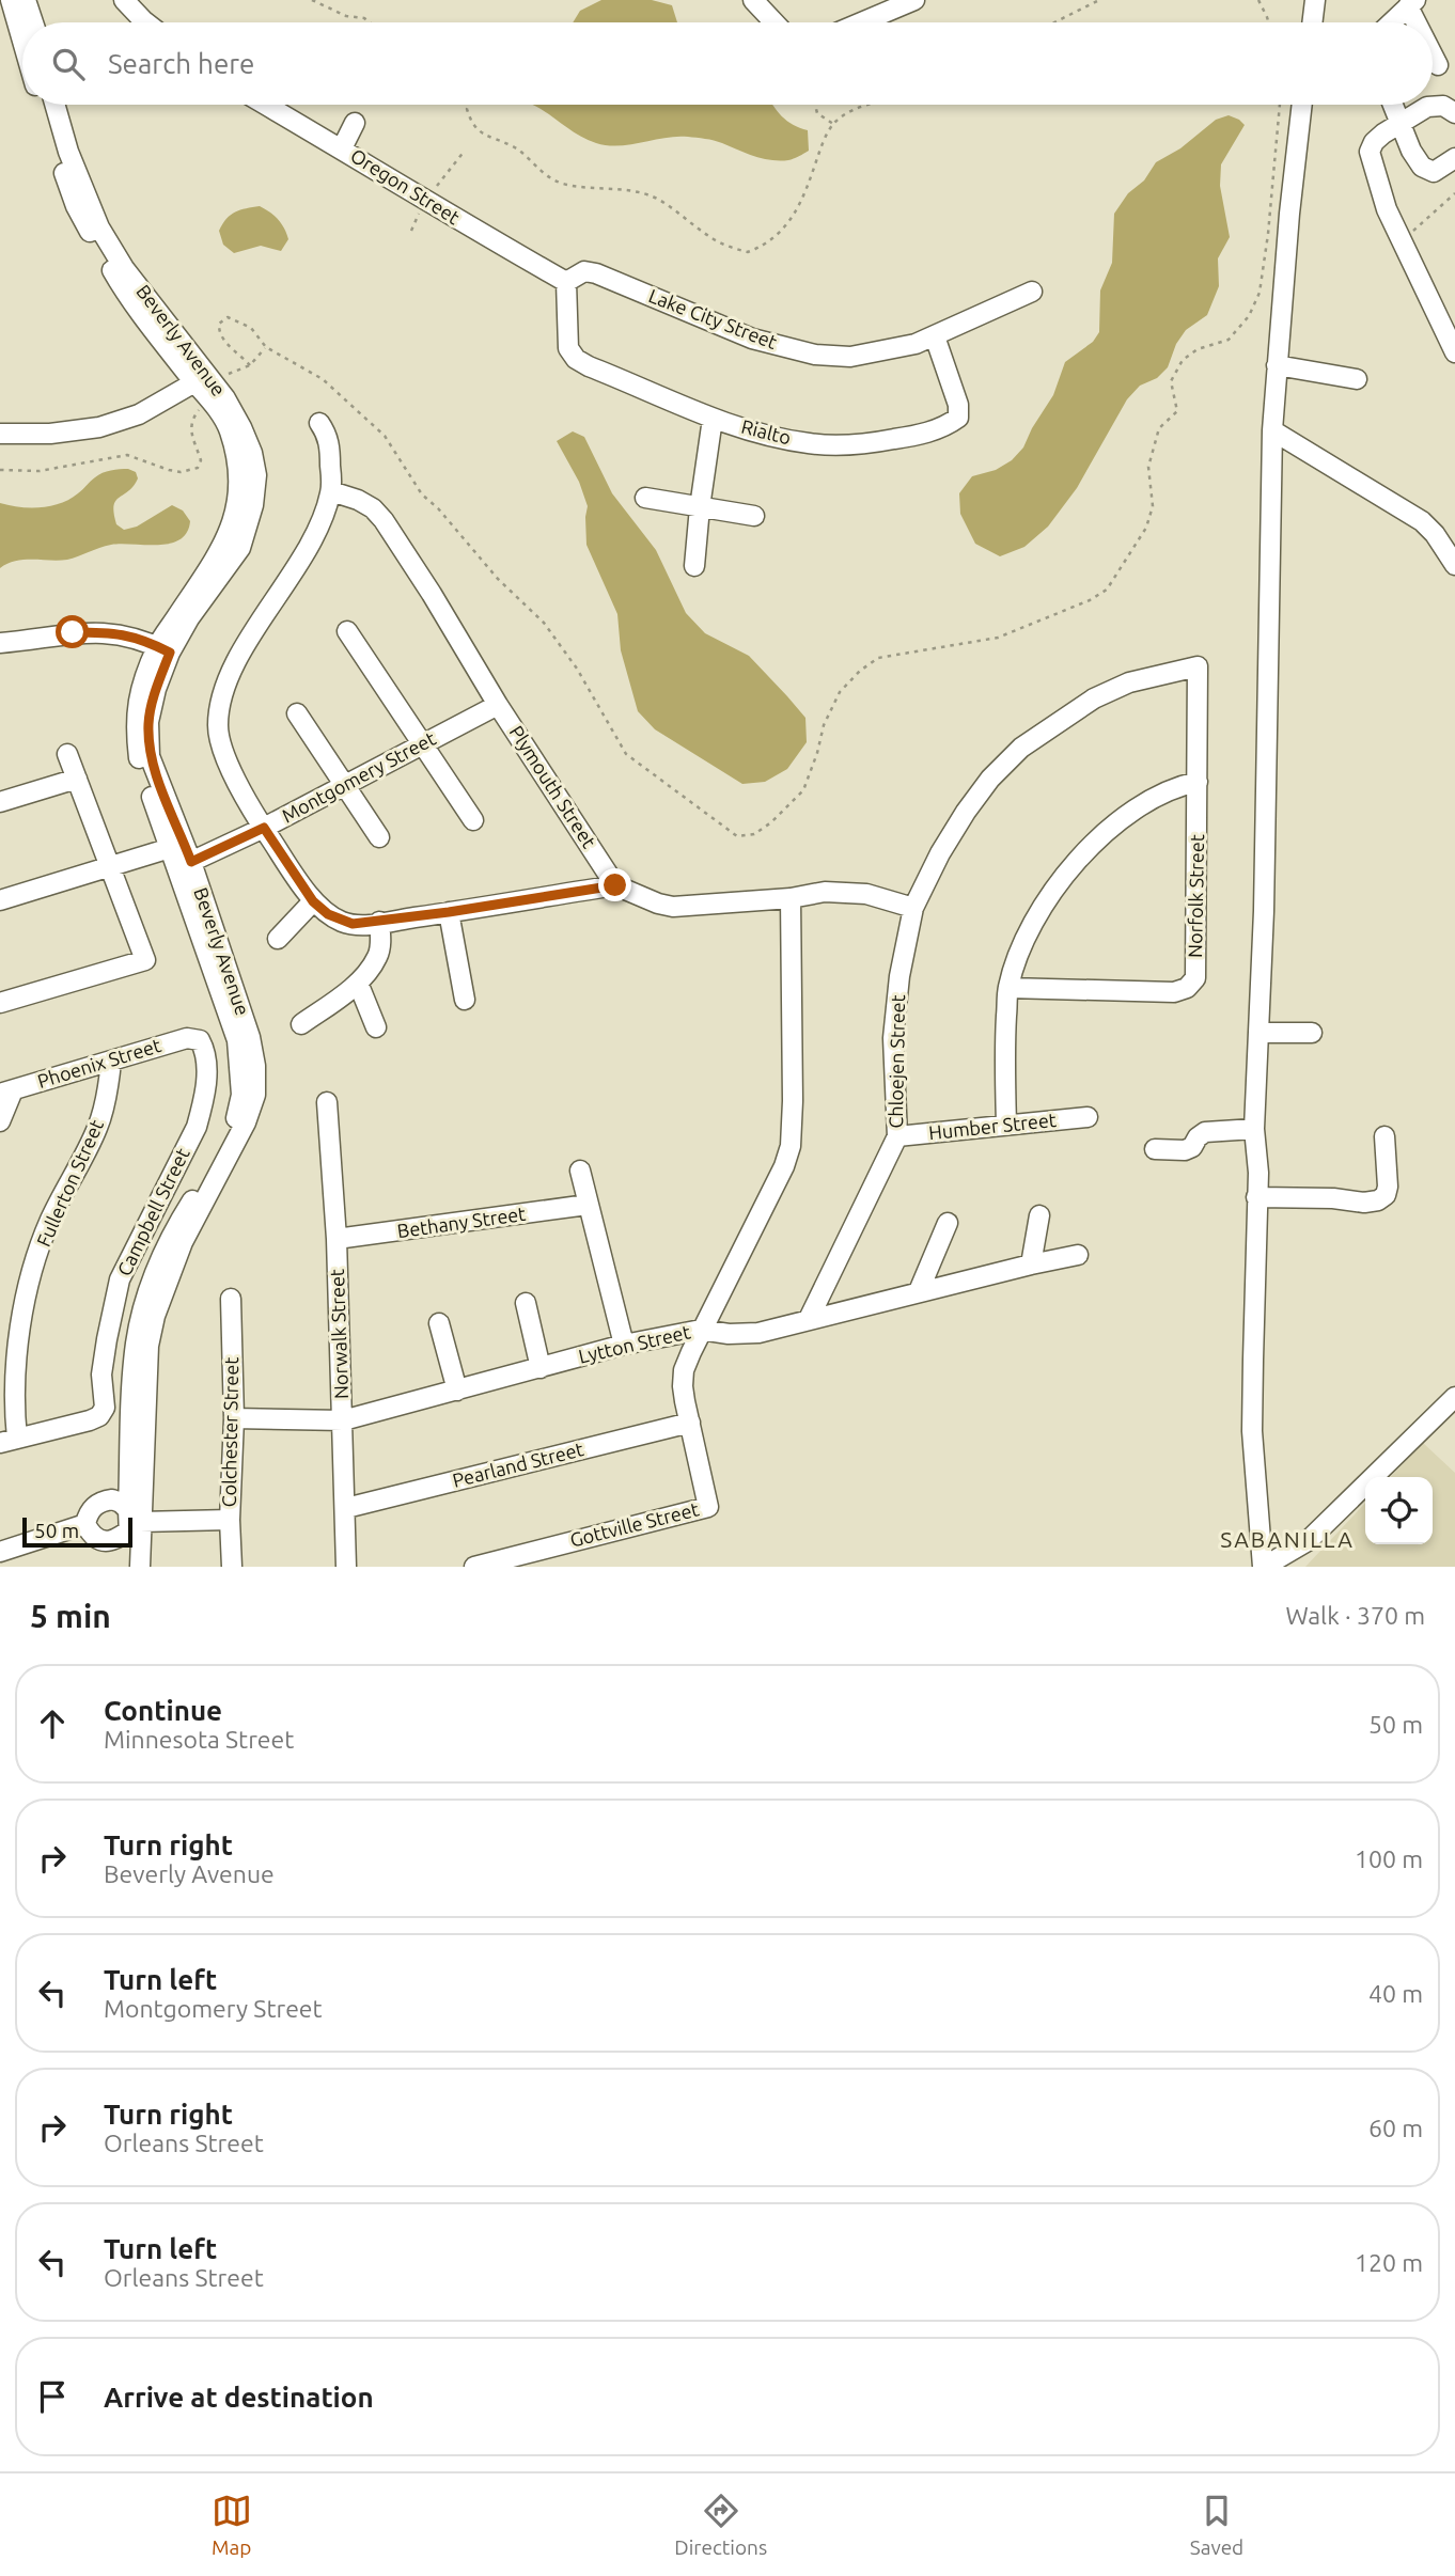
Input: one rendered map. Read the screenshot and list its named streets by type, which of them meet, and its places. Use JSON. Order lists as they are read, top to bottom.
{
  "streets": {
    "street": [
      "Oregon Street",
      "Lake City Street",
      "Beverly Avenue",
      "Rialto",
      "Montgomery Street",
      "Plymouth Street",
      "Norfolk Street",
      "Chloejen Street",
      "Phoenix Street",
      "Humber Street",
      "Fullerton Street",
      "Campbell Street",
      "Bethany Street",
      "Norwalk Street",
      "Lytton Street",
      "Colchester Street",
      "Pearland Street",
      "Gottville Street"
    ]
  },
  "crossings": [
    ["Oregon Street", "Lake City Street"],
    ["Oregon Street", "Rialto"],
    ["Lake City Street", "Rialto"],
    ["Beverly Avenue", "Montgomery Street"],
    ["Montgomery Street", "Plymouth Street"],
    ["Norfolk Street", "Chloejen Street"],
    ["Chloejen Street", "Humber Street"],
    ["Chloejen Street", "Lytton Street"],
    ["Phoenix Street", "Fullerton Street"],
    ["Phoenix Street", "Campbell Street"],
    ["Fullerton Street", "Campbell Street"],
    ["Bethany Street", "Norwalk Street"],
    ["Norwalk Street", "Lytton Street"],
    ["Norwalk Street", "Pearland Street"],
    ["Lytton Street", "Colchester Street"],
    ["Pearland Street", "Gottville Street"]
  ],
  "districts": ["SABANILLA"],
  "scale_bar": "50 m",
  "page": {
    "search": "Search here",
    "scale": "50 m",
    "heading": ["5 min", "Walk · 370 m"],
    "list": [
      ["Continue", "Minnesota Street", "50 m"],
      ["Turn right", "Beverly Avenue", "100 m"],
      ["Turn left", "Montgomery Street", "40 m"],
      ["Turn right", "Orleans Street", "60 m"],
      ["Turn left", "Orleans Street", "120 m"],
      "Arrive at destination"
    ],
    "nav": ["Map", "Directions", "Saved"]
  }
}
